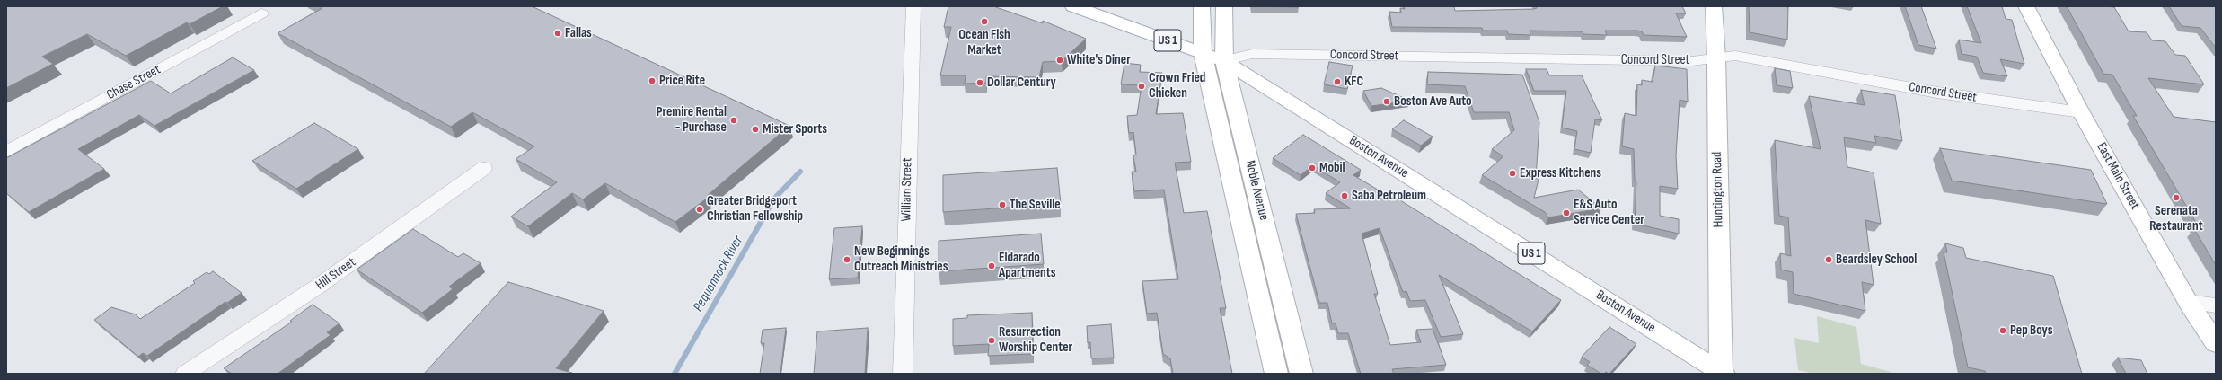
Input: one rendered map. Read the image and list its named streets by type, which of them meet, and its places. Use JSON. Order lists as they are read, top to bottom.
{
  "streets": {
    "main road": [
      "US 1",
      "Boston Avenue",
      "East Main Street",
      "Huntington Road",
      "Noble Avenue"
    ],
    "street": [
      "Concord Street",
      "Chase Street",
      "William Street",
      "Hill Street"
    ]
  },
  "crossings": [
    ["Concord Street", "Boston Avenue"],
    ["Concord Street", "East Main Street"],
    ["Concord Street", "Huntington Road"],
    ["Concord Street", "Noble Avenue"],
    ["Boston Avenue", "Huntington Road"],
    ["Boston Avenue", "Noble Avenue"]
  ],
  "water": ["Pequonnock River"],
  "places": [
    "Ocean Fish Market",
    "Fallas",
    "White's Diner",
    "Price Rite",
    "KFC",
    "Dollar Century",
    "Crown Fried Chicken",
    "Boston Ave Auto",
    "Premire Rental - Purchase",
    "Mister Sports",
    "Mobil",
    "Express Kitchens",
    "Saba Petroleum",
    "Serenata Restaurant",
    "The Seville",
    "Greater Bridgeport Christian Fellowship",
    "E&S Auto Service Center",
    "New Beginnings Outreach Ministries",
    "Beardsley School",
    "Eldarado Apartments",
    "Pep Boys",
    "Resurrection Worship Center"
  ]
}
